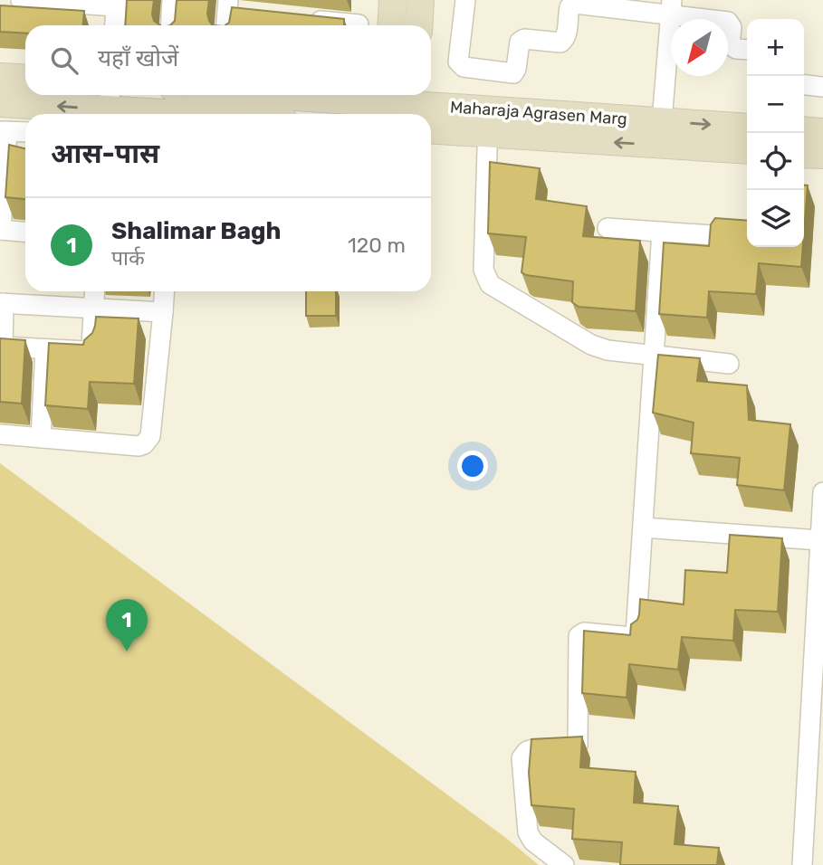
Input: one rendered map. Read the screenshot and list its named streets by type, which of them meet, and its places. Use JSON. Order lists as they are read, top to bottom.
{
  "streets": {
    "street": ["Maharaja Agrasen Marg"]
  },
  "north": "bottom left",
  "page": {
    "map_buttons": ["+", "−"],
    "search": "यहाँ खोजें",
    "heading": "आस-पास",
    "list": [
      {
        "mark": "1",
        "name": "Shalimar Bagh",
        "note": "पार्क",
        "value": "120 m"
      }
    ],
    "pins": "1"
  }
}
